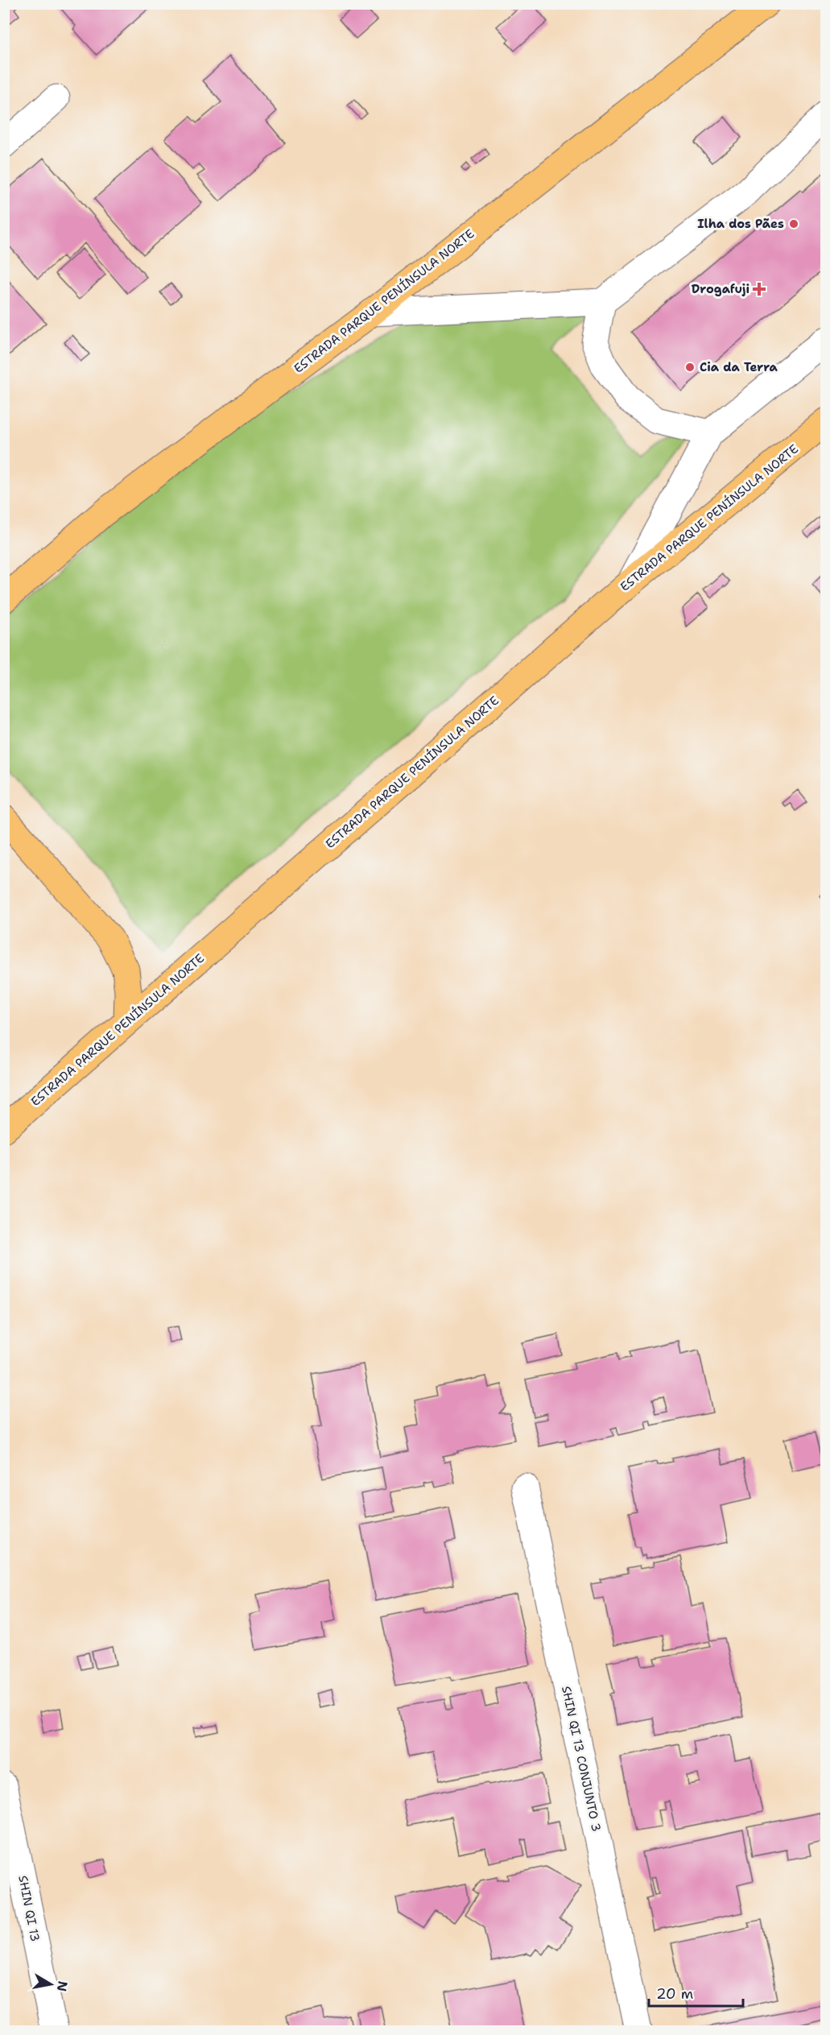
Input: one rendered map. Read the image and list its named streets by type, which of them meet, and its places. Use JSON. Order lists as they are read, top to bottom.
{
  "streets": {
    "main road": ["ESTRADA PARQUE PENÍNSULA NORTE"],
    "street": ["SHIN QI 13 CONJUNTO 3", "SHIN QI 13"]
  },
  "places": {
    "other": ["Ilha dos Pães", "Cia da Terra"],
    "health": ["Drogafuji"]
  },
  "scale_bar": "20 m",
  "north": "right"
}
